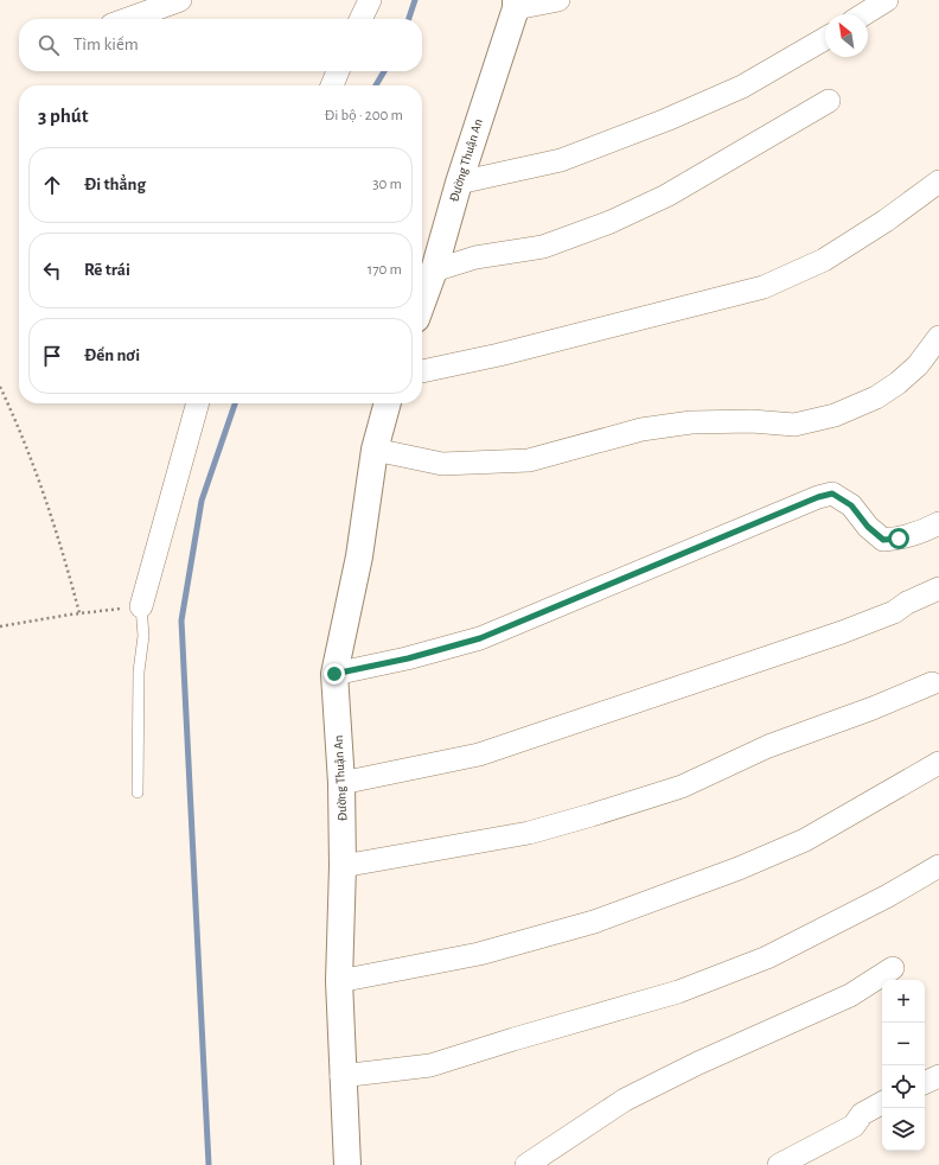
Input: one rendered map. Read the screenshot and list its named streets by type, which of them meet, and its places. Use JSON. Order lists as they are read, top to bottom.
{
  "streets": {
    "highway": ["Đường Thuận An"]
  },
  "north": "top left",
  "page": {
    "search": "Tìm kiếm",
    "heading": ["3 phút", "Đi bộ · 200 m"],
    "list": [
      ["Đi thẳng", "30 m"],
      ["Rẽ trái", "170 m"],
      "Đến nơi"
    ],
    "map_buttons": ["+", "−"]
  }
}
